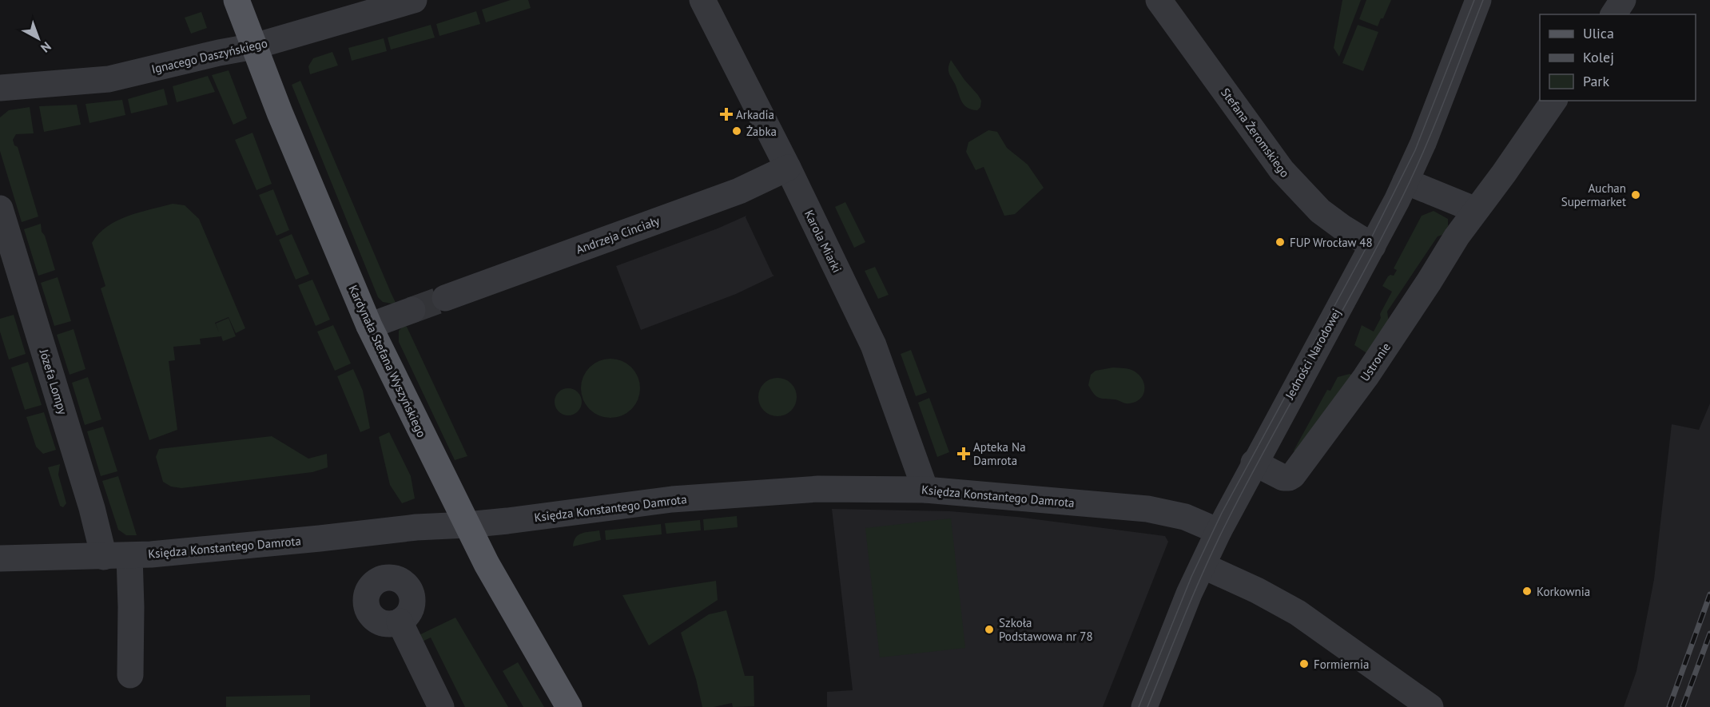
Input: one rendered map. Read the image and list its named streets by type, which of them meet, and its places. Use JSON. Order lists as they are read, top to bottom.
{
  "streets": {
    "main road": ["Kardynała Stefana Wyszyńskiego"],
    "street": [
      "Ignacego Daszyńskiego",
      "Stefana Żeromskiego",
      "Andrzeja Cinciały",
      "Karola Miarki",
      "Jedności Narodowej",
      "Ustronie",
      "Józefa Lompy",
      "Księdza Konstantego Damrota"
    ]
  },
  "crossings": [
    ["Ignacego Daszyńskiego", "Kardynała Stefana Wyszyńskiego"],
    ["Stefana Żeromskiego", "Jedności Narodowej"],
    ["Andrzeja Cinciały", "Karola Miarki"],
    ["Karola Miarki", "Księdza Konstantego Damrota"],
    ["Jedności Narodowej", "Ustronie"],
    ["Jedności Narodowej", "Księdza Konstantego Damrota"],
    ["Kardynała Stefana Wyszyńskiego", "Księdza Konstantego Damrota"],
    ["Józefa Lompy", "Księdza Konstantego Damrota"]
  ],
  "places": {
    "health": ["Arkadia", "Apteka Na Damrota"],
    "other": [
      "Żabka",
      "Auchan Supermarket",
      "FUP Wrocław 48",
      "Korkownia",
      "Szkoła Podstawowa nr 78",
      "Formiernia"
    ]
  },
  "legend": ["Ulica", "Kolej", "Park"],
  "north": "bottom right"
}
